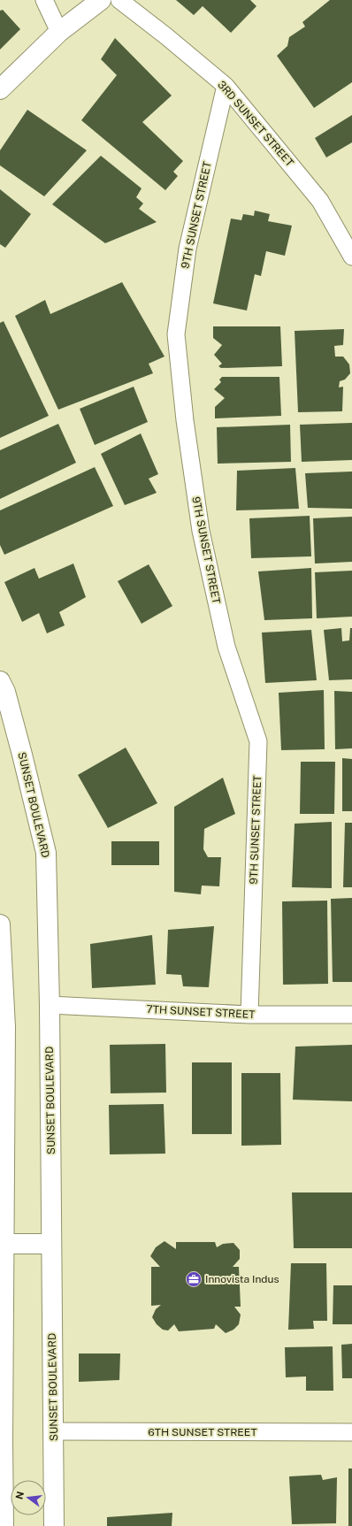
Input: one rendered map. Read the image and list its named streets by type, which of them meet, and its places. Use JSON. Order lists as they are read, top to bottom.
{
  "streets": {
    "main road": ["SUNSET BOULEVARD"],
    "street": [
      "3RD SUNSET STREET",
      "9TH SUNSET STREET",
      "7TH SUNSET STREET",
      "6TH SUNSET STREET"
    ]
  },
  "crossings": [
    ["3RD SUNSET STREET", "9TH SUNSET STREET"],
    ["9TH SUNSET STREET", "7TH SUNSET STREET"],
    ["SUNSET BOULEVARD", "7TH SUNSET STREET"],
    ["SUNSET BOULEVARD", "6TH SUNSET STREET"]
  ],
  "places": {
    "office": ["Innovista Indus"]
  },
  "north": "left"
}
